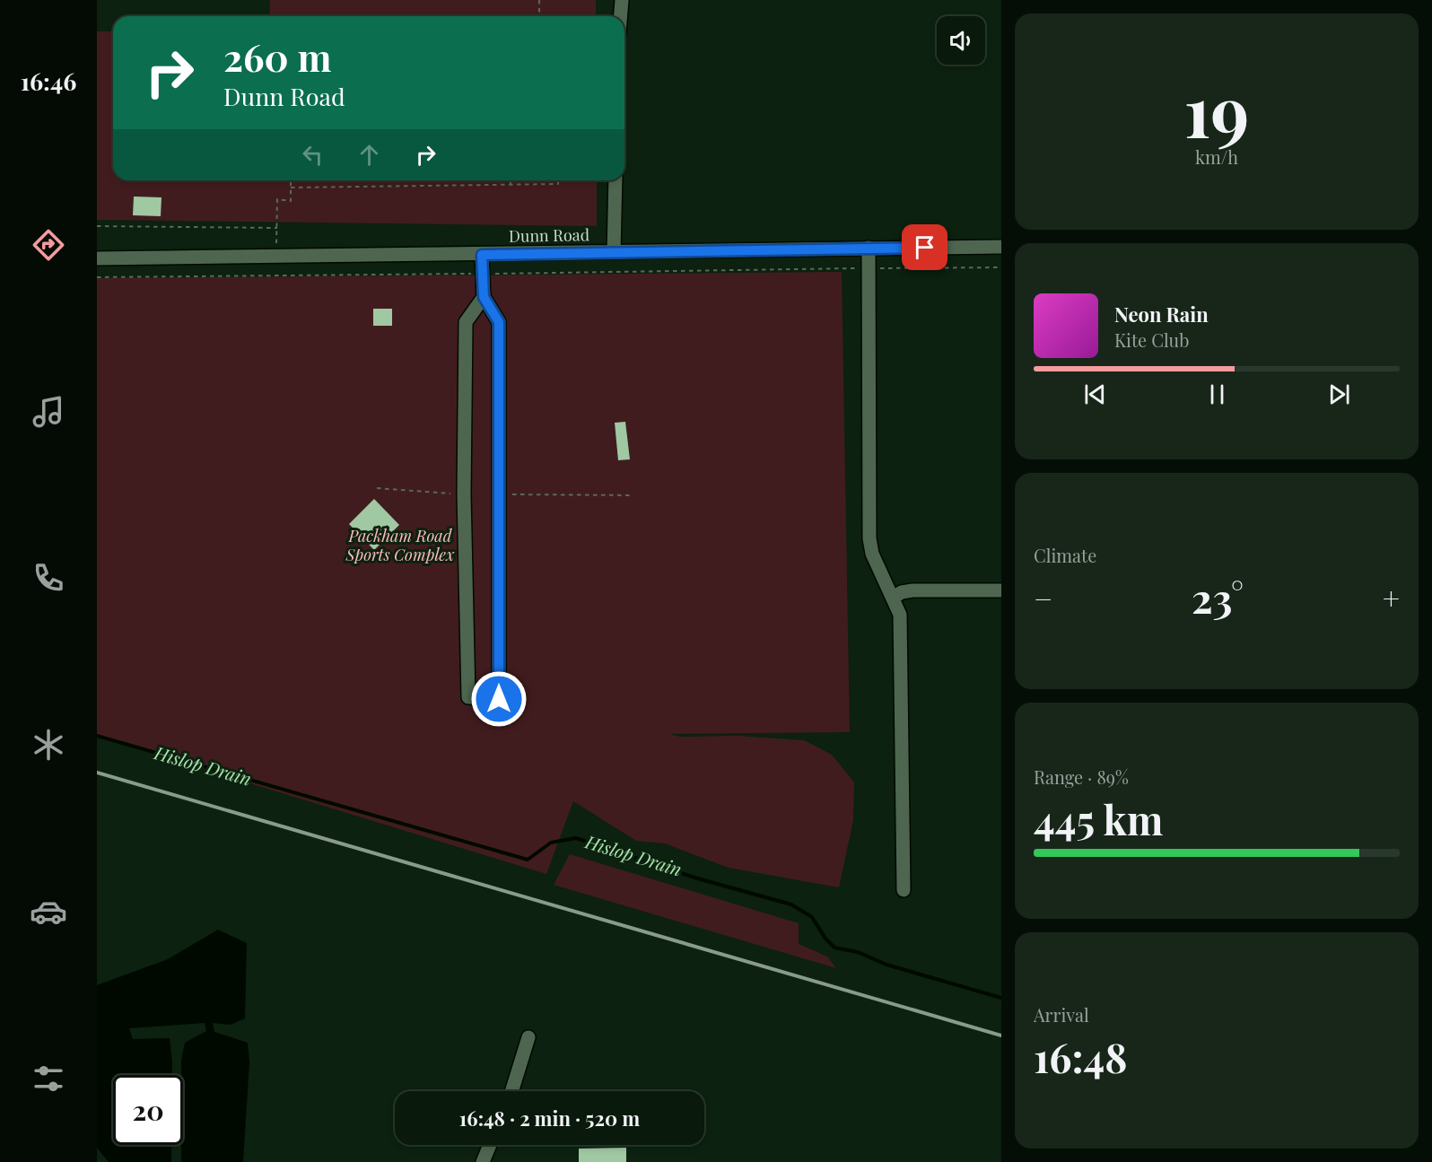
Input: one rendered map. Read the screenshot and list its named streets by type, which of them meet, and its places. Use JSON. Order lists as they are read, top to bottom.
{
  "streets": {
    "street": ["Dunn Road"]
  },
  "water": ["Hislop Drain"],
  "parks": ["Packham Road Sports Complex"],
  "page": {
    "tabs": "16:46",
    "tile": [
      ["19", "km/h"],
      "Climate",
      ["Range · 89%", "445 km"],
      ["Arrival", "16:48"]
    ],
    "turn": ["260 m", "Dunn Road"],
    "song": ["Neon Rain", "Kite Club"],
    "heat": ["−", "23°", "+"],
    "limit": "20",
    "trip": "16:48 · 2 min · 520 m"
  }
}
